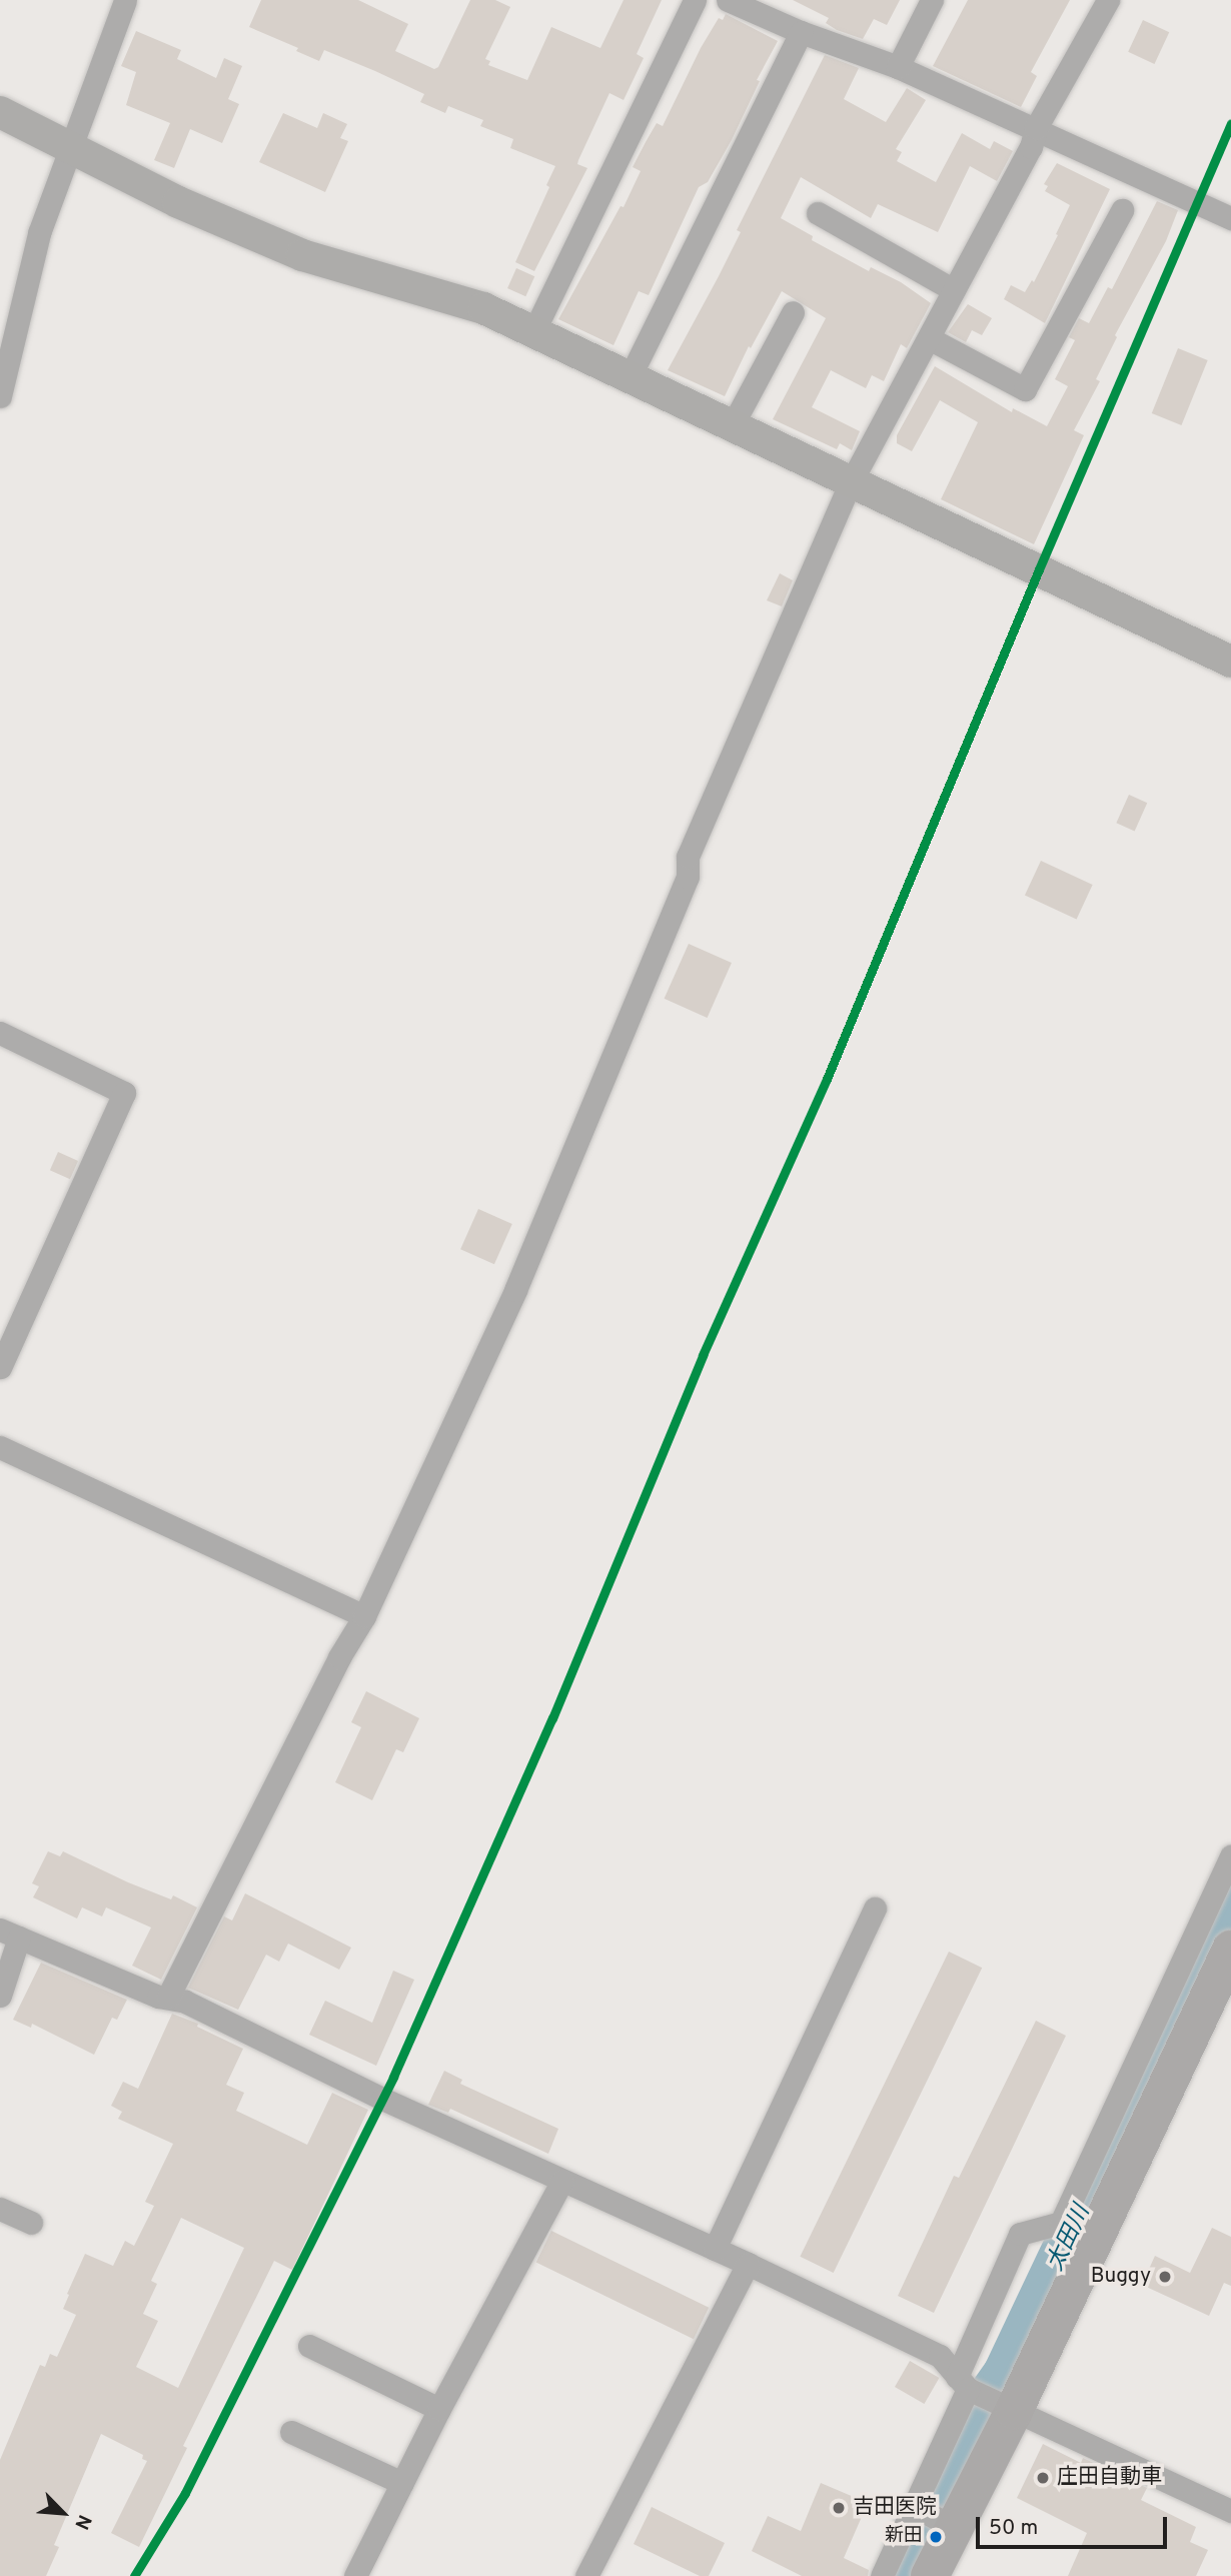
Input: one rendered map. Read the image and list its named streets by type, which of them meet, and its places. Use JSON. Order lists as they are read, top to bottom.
{
  "water": ["太田川"],
  "places": [
    "Buggy",
    "庄田自動車",
    "吉田医院",
    "新田"
  ],
  "scale_bar": "50 m",
  "north": "bottom right"
}
